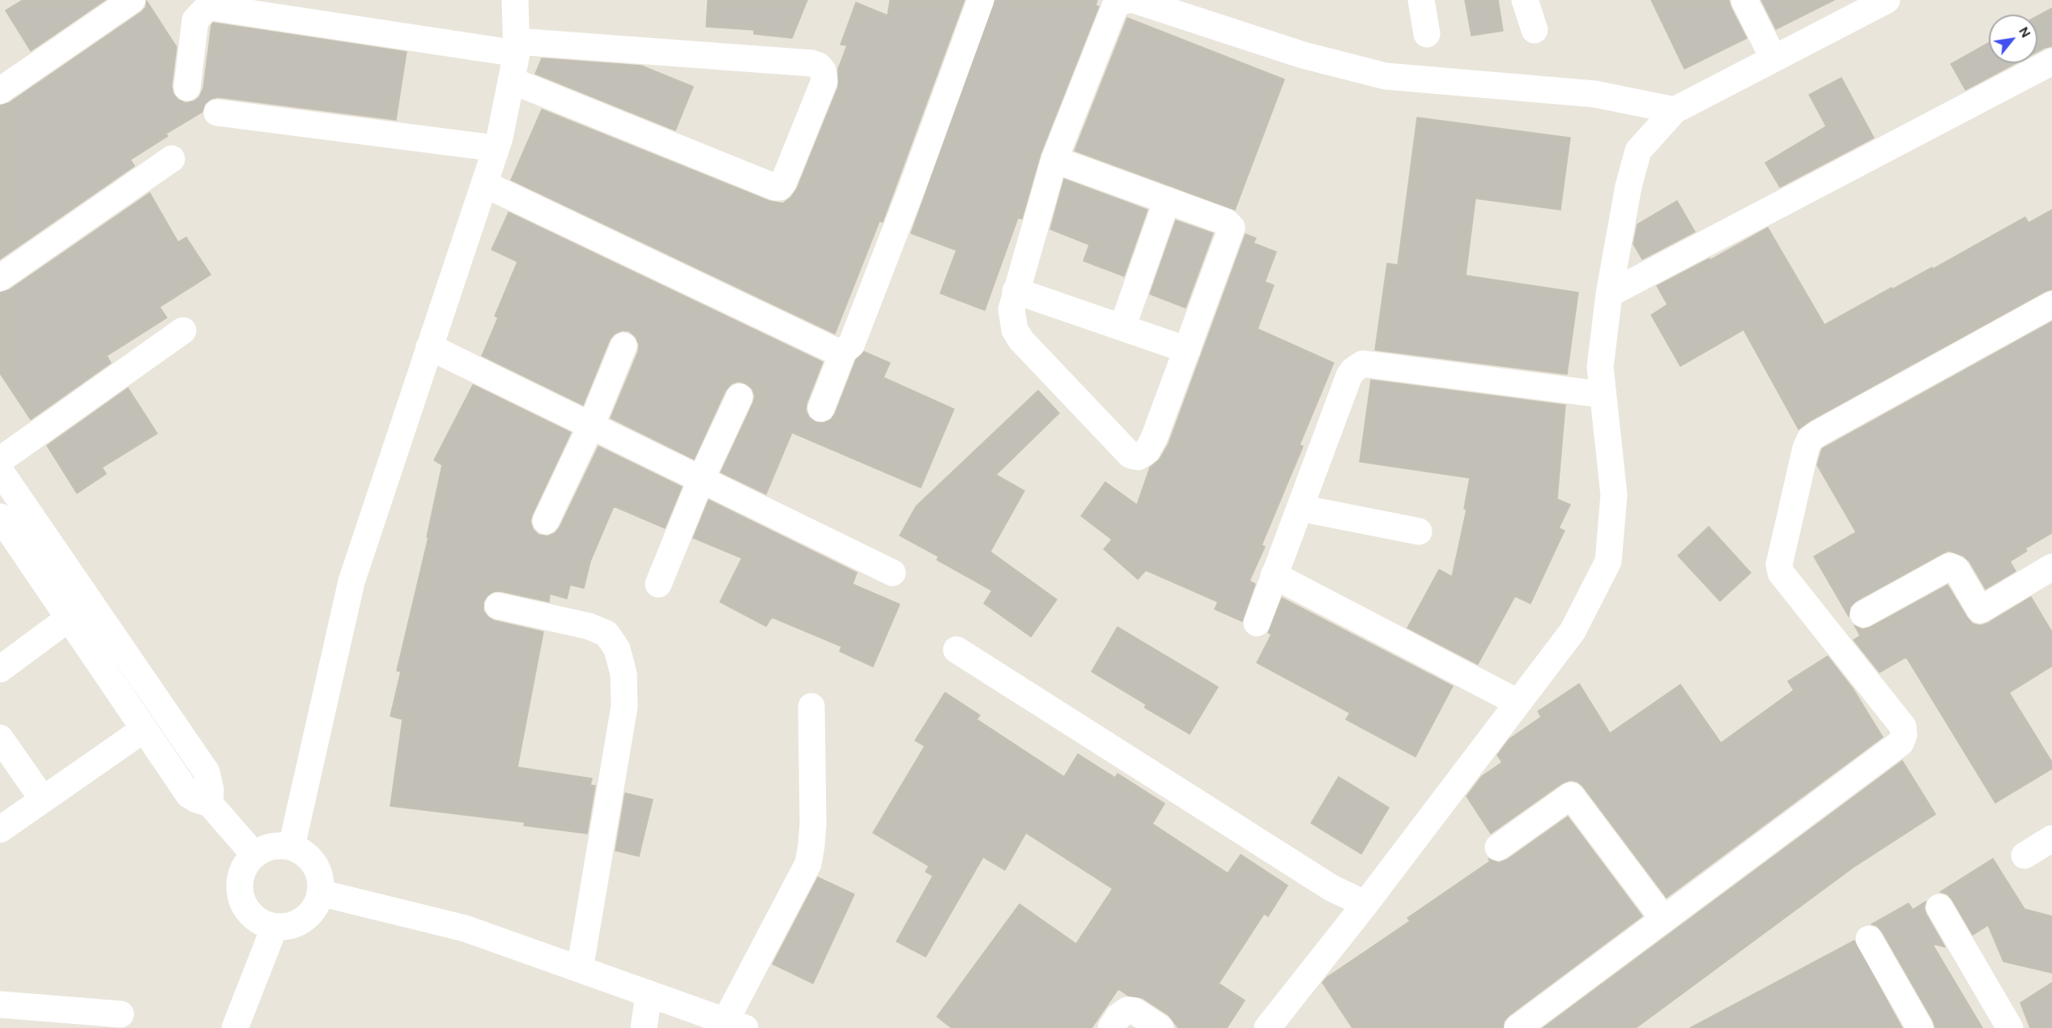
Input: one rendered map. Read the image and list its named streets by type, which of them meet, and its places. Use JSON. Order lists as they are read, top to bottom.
{
  "north": "top right"
}
